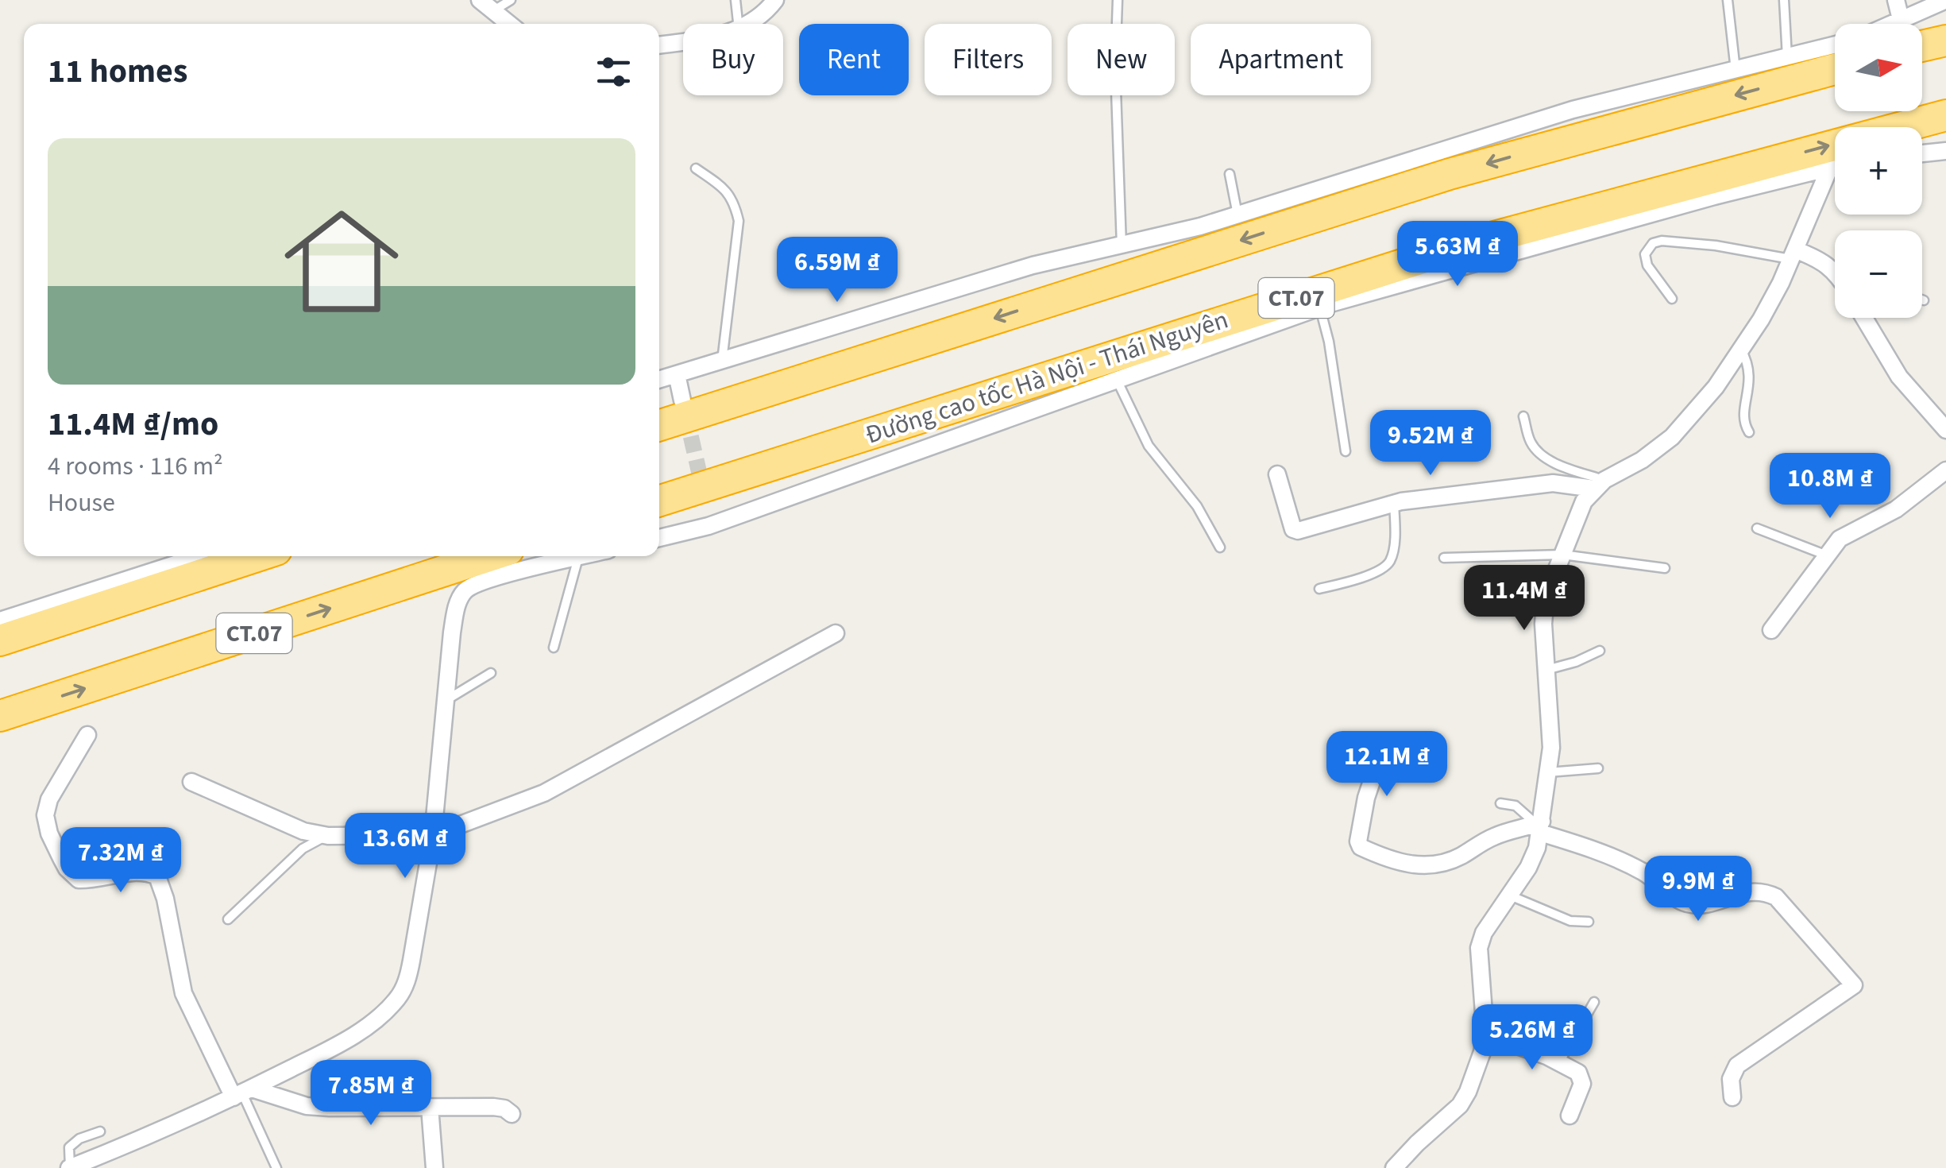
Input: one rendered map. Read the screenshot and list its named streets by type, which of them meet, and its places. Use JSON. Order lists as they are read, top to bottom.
{
  "streets": {
    "highway": ["CT.07", "Đường cao tốc Hà Nội - Thái Nguyên"]
  },
  "north": "right",
  "page": {
    "map_buttons": ["+", "−"],
    "chip": [
      "Buy",
      "Rent",
      "Filters",
      "New",
      "Apartment"
    ],
    "heading": "11 homes",
    "list": [
      {
        "name": "11.4M ₫/mo",
        "note": "4 rooms · 116 m² · House"
      }
    ],
    "price": [
      "5.63M ₫",
      "6.59M ₫",
      "9.52M ₫",
      "10.8M ₫",
      "11.4M ₫",
      "12.1M ₫",
      "13.6M ₫",
      "7.32M ₫",
      "9.9M ₫",
      "5.26M ₫",
      "7.85M ₫"
    ]
  }
}
